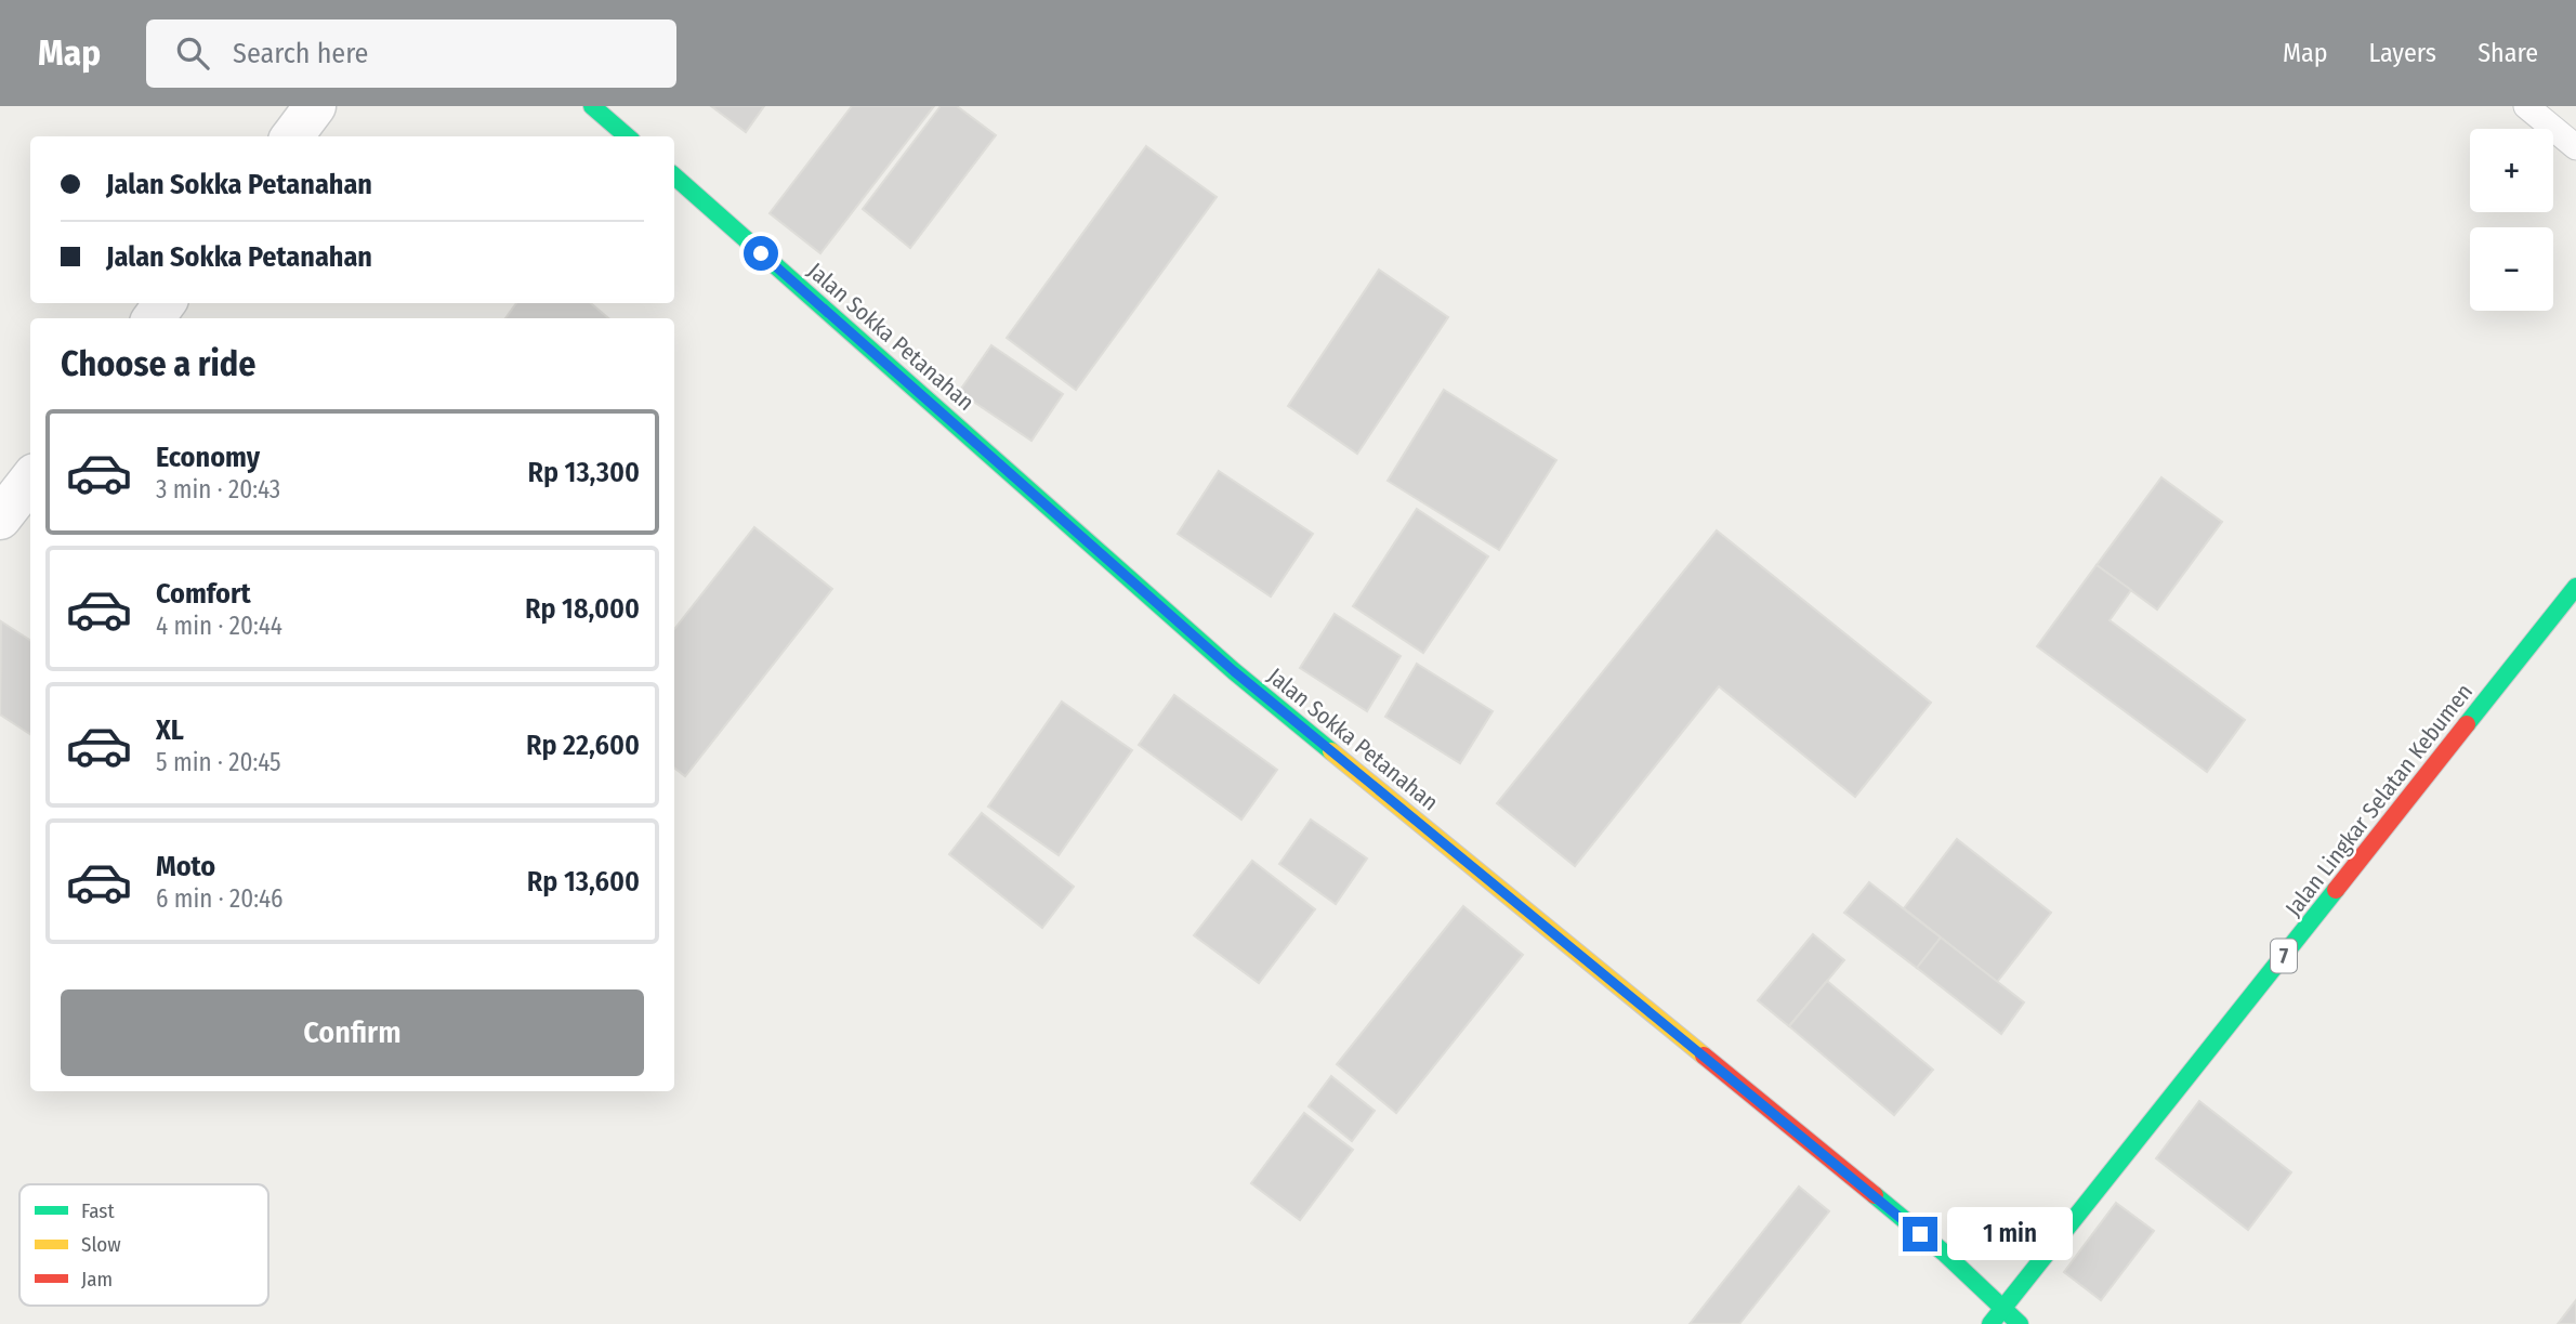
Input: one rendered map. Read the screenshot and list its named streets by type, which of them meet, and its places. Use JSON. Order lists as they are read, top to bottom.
{
  "streets": {
    "main road": ["Jalan Sokka Petanahan", "Jalan Lingkar Selatan Kebumen", "7"]
  },
  "crossings": [
    ["Jalan Sokka Petanahan", "Jalan Lingkar Selatan Kebumen"]
  ],
  "legend": ["Fast", "Slow", "Jam"],
  "page": {
    "header": "Map",
    "search": "Search here",
    "nav": ["Map", "Layers", "Share"],
    "map_buttons": ["+", "−"],
    "banner": ["Jalan Sokka Petanahan", "Jalan Sokka Petanahan"],
    "heading": "Choose a ride",
    "list": [
      {
        "name": "Economy",
        "note": "3 min · 20:43",
        "value": "Rp 13,300"
      },
      {
        "name": "Comfort",
        "note": "4 min · 20:44",
        "value": "Rp 18,000"
      },
      {
        "name": "XL",
        "note": "5 min · 20:45",
        "value": "Rp 22,600"
      },
      {
        "name": "Moto",
        "note": "6 min · 20:46",
        "value": "Rp 13,600"
      }
    ],
    "buttons": "Confirm",
    "bubble": "1 min"
  }
}
